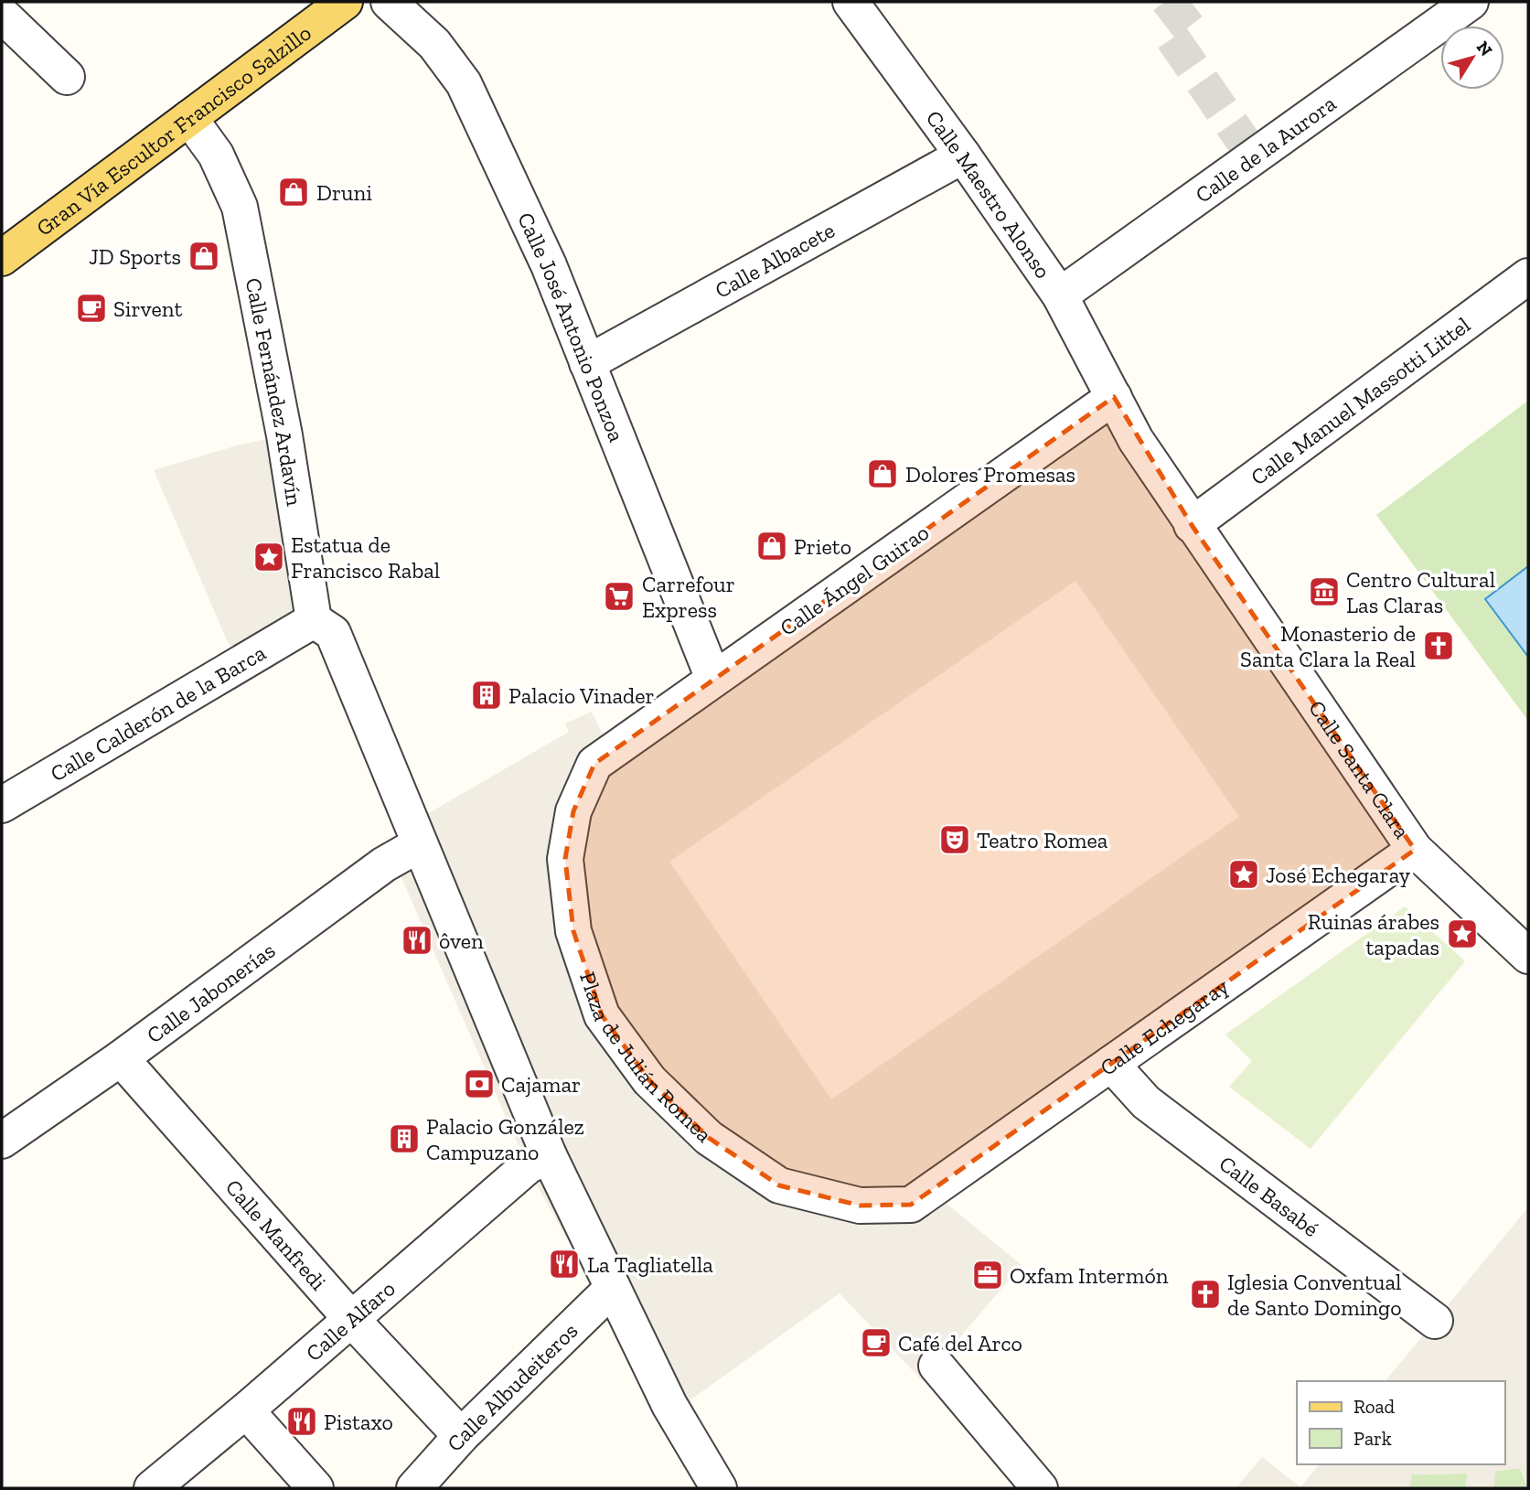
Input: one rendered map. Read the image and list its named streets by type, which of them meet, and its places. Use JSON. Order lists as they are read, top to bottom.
{
  "streets": {
    "main road": ["Gran Vía Escultor Francisco Salzillo"],
    "street": [
      "Calle de la Aurora",
      "Calle Maestro Alonso",
      "Calle Albacete",
      "Calle José Antonio Ponzoa",
      "Calle Fernández Ardavín",
      "Calle Manuel Massotti Littel",
      "Calle Ángel Guirao",
      "Calle Calderón de la Barca",
      "Calle Santa Clara",
      "Calle Jabonerías",
      "Calle Echegaray",
      "Plaza de Julián Romea",
      "Calle Basabé",
      "Calle Manfredi",
      "Calle Alfaro",
      "Calle Albudeiteros"
    ]
  },
  "crossings": [
    ["Gran Vía Escultor Francisco Salzillo", "Calle Fernández Ardavín"],
    ["Calle de la Aurora", "Calle Maestro Alonso"],
    ["Calle Maestro Alonso", "Calle Albacete"],
    ["Calle Maestro Alonso", "Calle Ángel Guirao"],
    ["Calle Maestro Alonso", "Calle Santa Clara"],
    ["Calle Albacete", "Calle José Antonio Ponzoa"],
    ["Calle José Antonio Ponzoa", "Calle Ángel Guirao"],
    ["Calle Fernández Ardavín", "Calle Calderón de la Barca"],
    ["Calle Manuel Massotti Littel", "Calle Santa Clara"],
    ["Calle Ángel Guirao", "Calle Santa Clara"],
    ["Calle Ángel Guirao", "Plaza de Julián Romea"],
    ["Calle Santa Clara", "Calle Echegaray"],
    ["Calle Jabonerías", "Calle Manfredi"],
    ["Calle Echegaray", "Plaza de Julián Romea"],
    ["Calle Echegaray", "Calle Basabé"],
    ["Calle Manfredi", "Calle Alfaro"],
    ["Calle Manfredi", "Calle Albudeiteros"]
  ],
  "places": {
    "shop": [
      "Druni",
      "JD Sports",
      "Dolores Promesas",
      "Prieto"
    ],
    "cafe": ["Sirvent", "Café del Arco"],
    "place": ["Estatua de Francisco Rabal", "José Echegaray", "Ruinas árabes tapadas"],
    "museum": ["Centro Cultural Las Claras"],
    "supermarket": ["Carrefour Express"],
    "church": ["Monasterio de Santa Clara la Real", "Iglesia Conventual de Santo Domingo"],
    "building": ["Palacio Vinader", "Palacio González Campuzano"],
    "theatre": ["Teatro Romea"],
    "restaurant": ["ôven", "La Tagliatella", "Pistaxo"],
    "bank": ["Cajamar"],
    "office": ["Oxfam Intermón"]
  },
  "legend": ["Road", "Park"],
  "north": "top right"
}
